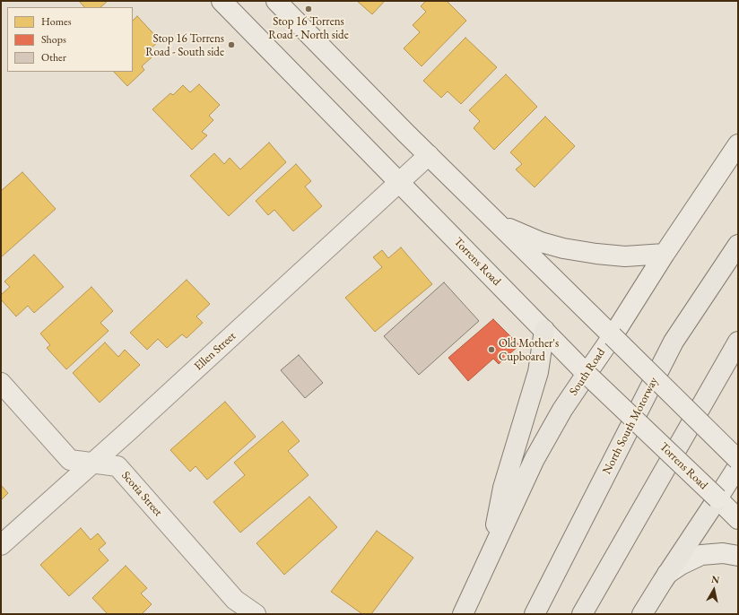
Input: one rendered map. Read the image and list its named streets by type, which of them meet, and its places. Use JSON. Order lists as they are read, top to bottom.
{
  "streets": {
    "main road": [
      "Torrens Road",
      "Ellen Street",
      "South Road",
      "North South Motorway",
      "Scotia Street"
    ]
  },
  "crossings": [
    ["Torrens Road", "Ellen Street"],
    ["Torrens Road", "South Road"],
    ["Ellen Street", "Scotia Street"]
  ],
  "places": ["Stop 16 Torrens Road - North side", "Stop 16 Torrens Road - South side", "Old Mother's Cupboard"],
  "legend": ["Homes", "Shops", "Other"],
  "north": "top"
}
